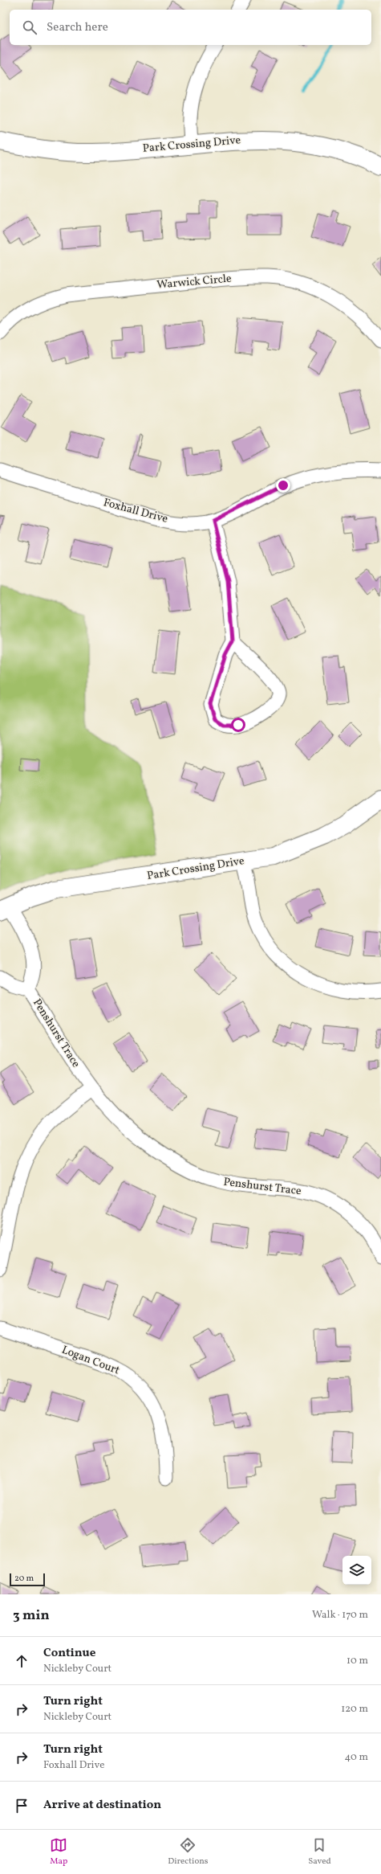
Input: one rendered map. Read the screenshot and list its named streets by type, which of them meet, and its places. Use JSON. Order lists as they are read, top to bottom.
{
  "streets": {
    "street": [
      "Park Crossing Drive",
      "Warwick Circle",
      "Foxhall Drive",
      "Penshurst Trace",
      "Logan Court"
    ]
  },
  "crossings": [
    ["Park Crossing Drive", "Penshurst Trace"]
  ],
  "scale_bar": "20 m",
  "page": {
    "search": "Search here",
    "scale": "20 m",
    "heading": ["3 min", "Walk · 170 m"],
    "list": [
      ["Continue", "Nickleby Court", "10 m"],
      ["Turn right", "Nickleby Court", "120 m"],
      ["Turn right", "Foxhall Drive", "40 m"],
      "Arrive at destination"
    ],
    "nav": ["Map", "Directions", "Saved"]
  }
}
